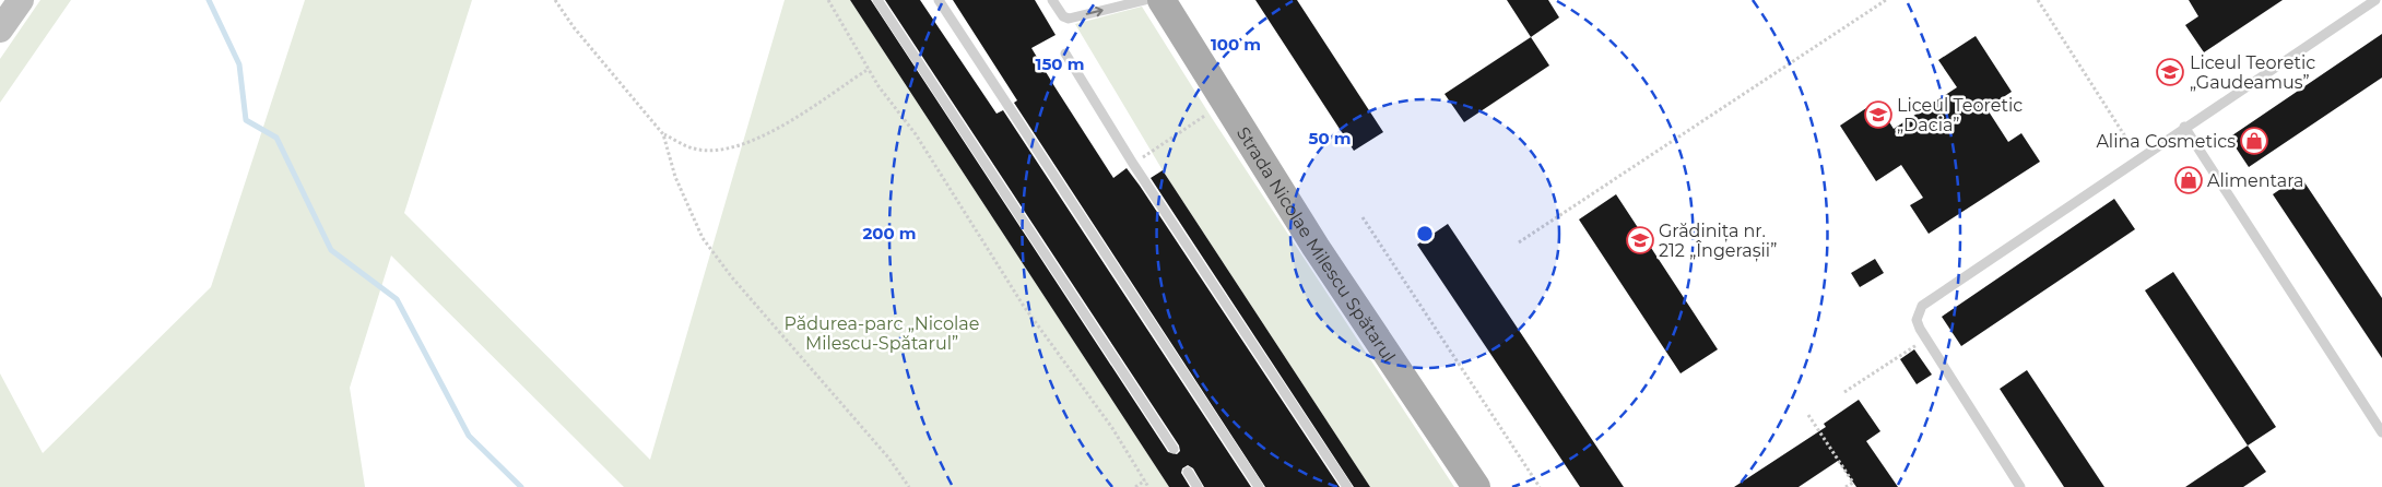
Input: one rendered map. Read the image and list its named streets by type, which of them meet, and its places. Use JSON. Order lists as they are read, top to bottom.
{
  "streets": {
    "main road": ["Strada Nicolae Milescu Spătarul"]
  },
  "parks": ["Pădurea-parc „Nicolae Milescu-Spătarul”"],
  "places": {
    "school or university": ["Liceul Teoretic „Gaudeamus”", "Liceul Teoretic „Dacia”", "Grădinița nr. 212 „Îngerașii”"],
    "shop": ["Alina Cosmetics", "Alimentara"]
  },
  "rings": [
    "100 m",
    "150 m",
    "50 m",
    "200 m"
  ]
}
